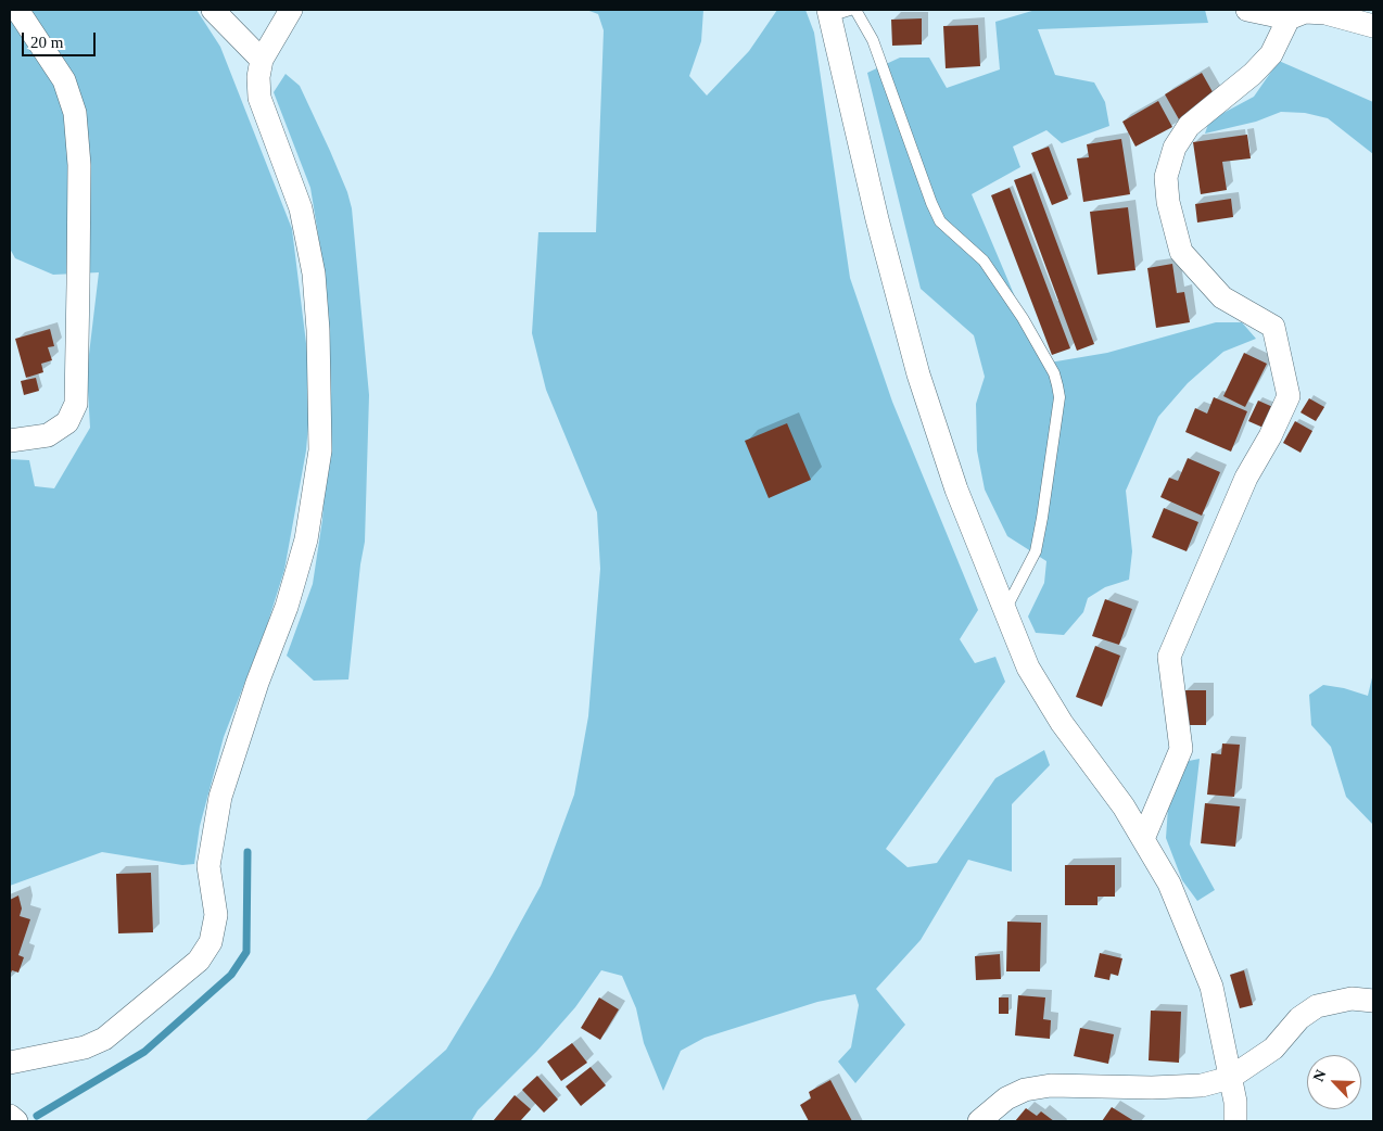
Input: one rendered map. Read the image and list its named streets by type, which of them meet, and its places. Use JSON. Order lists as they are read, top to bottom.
{
  "scale_bar": "20 m",
  "north": "top left"
}
